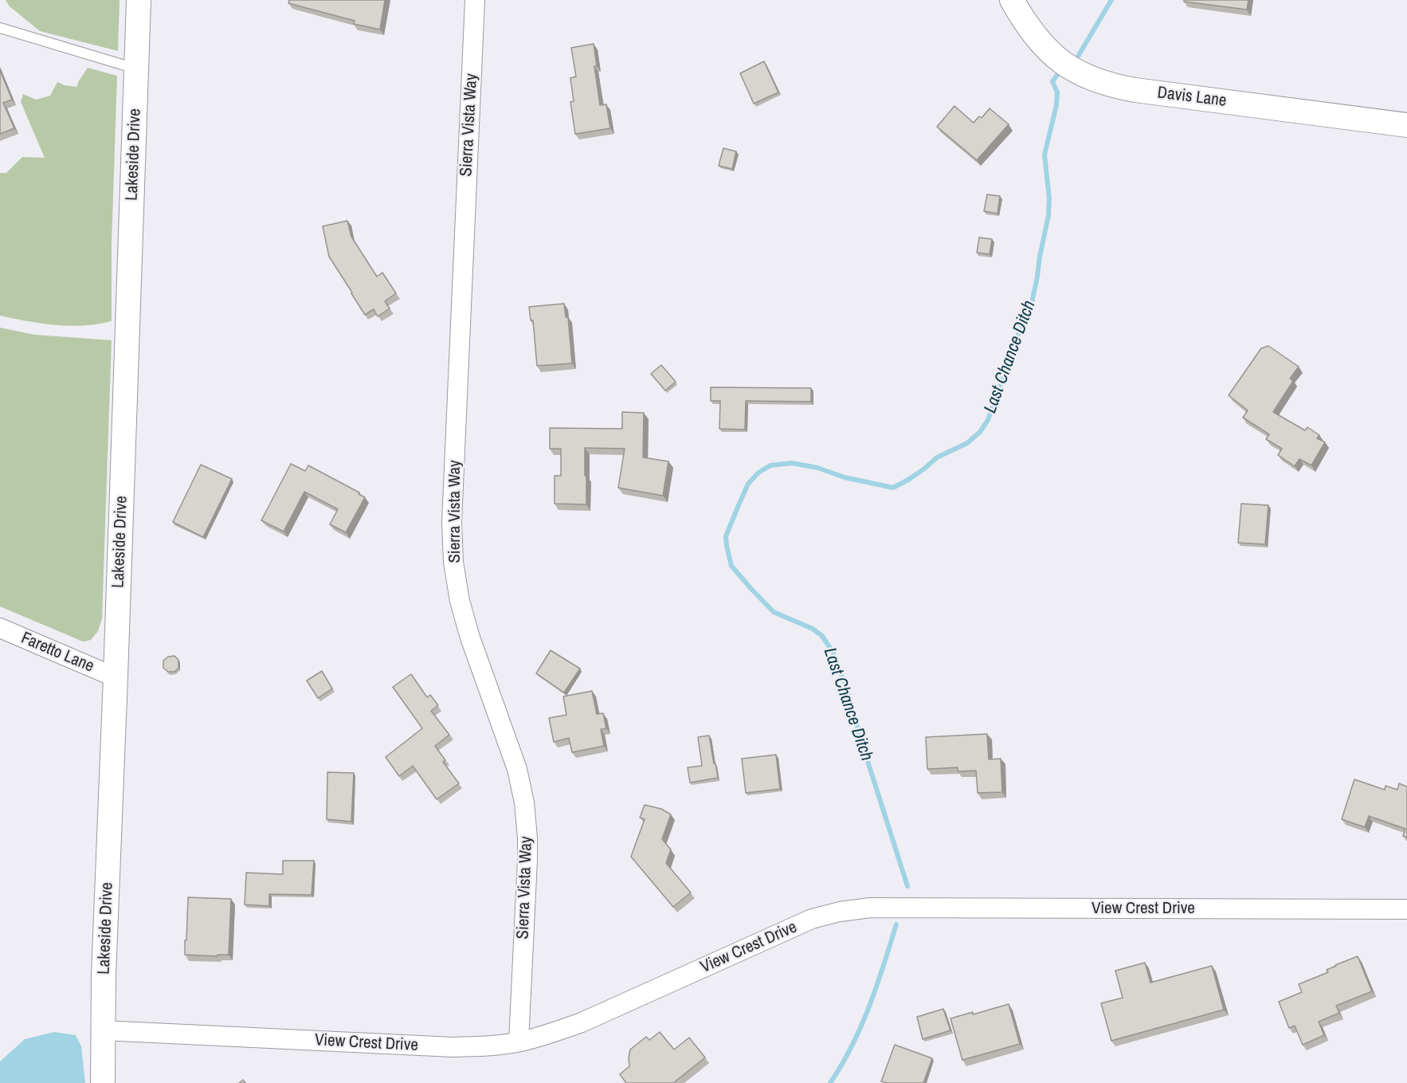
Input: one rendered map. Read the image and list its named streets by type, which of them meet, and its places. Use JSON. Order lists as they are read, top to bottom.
{
  "streets": {
    "street": [
      "Davis Lane",
      "Sierra Vista Way",
      "Lakeside Drive",
      "Faretto Lane",
      "View Crest Drive"
    ]
  },
  "crossings": [
    ["Sierra Vista Way", "View Crest Drive"],
    ["Lakeside Drive", "Faretto Lane"],
    ["Lakeside Drive", "View Crest Drive"]
  ],
  "water": ["Last Chance Ditch"]
}
